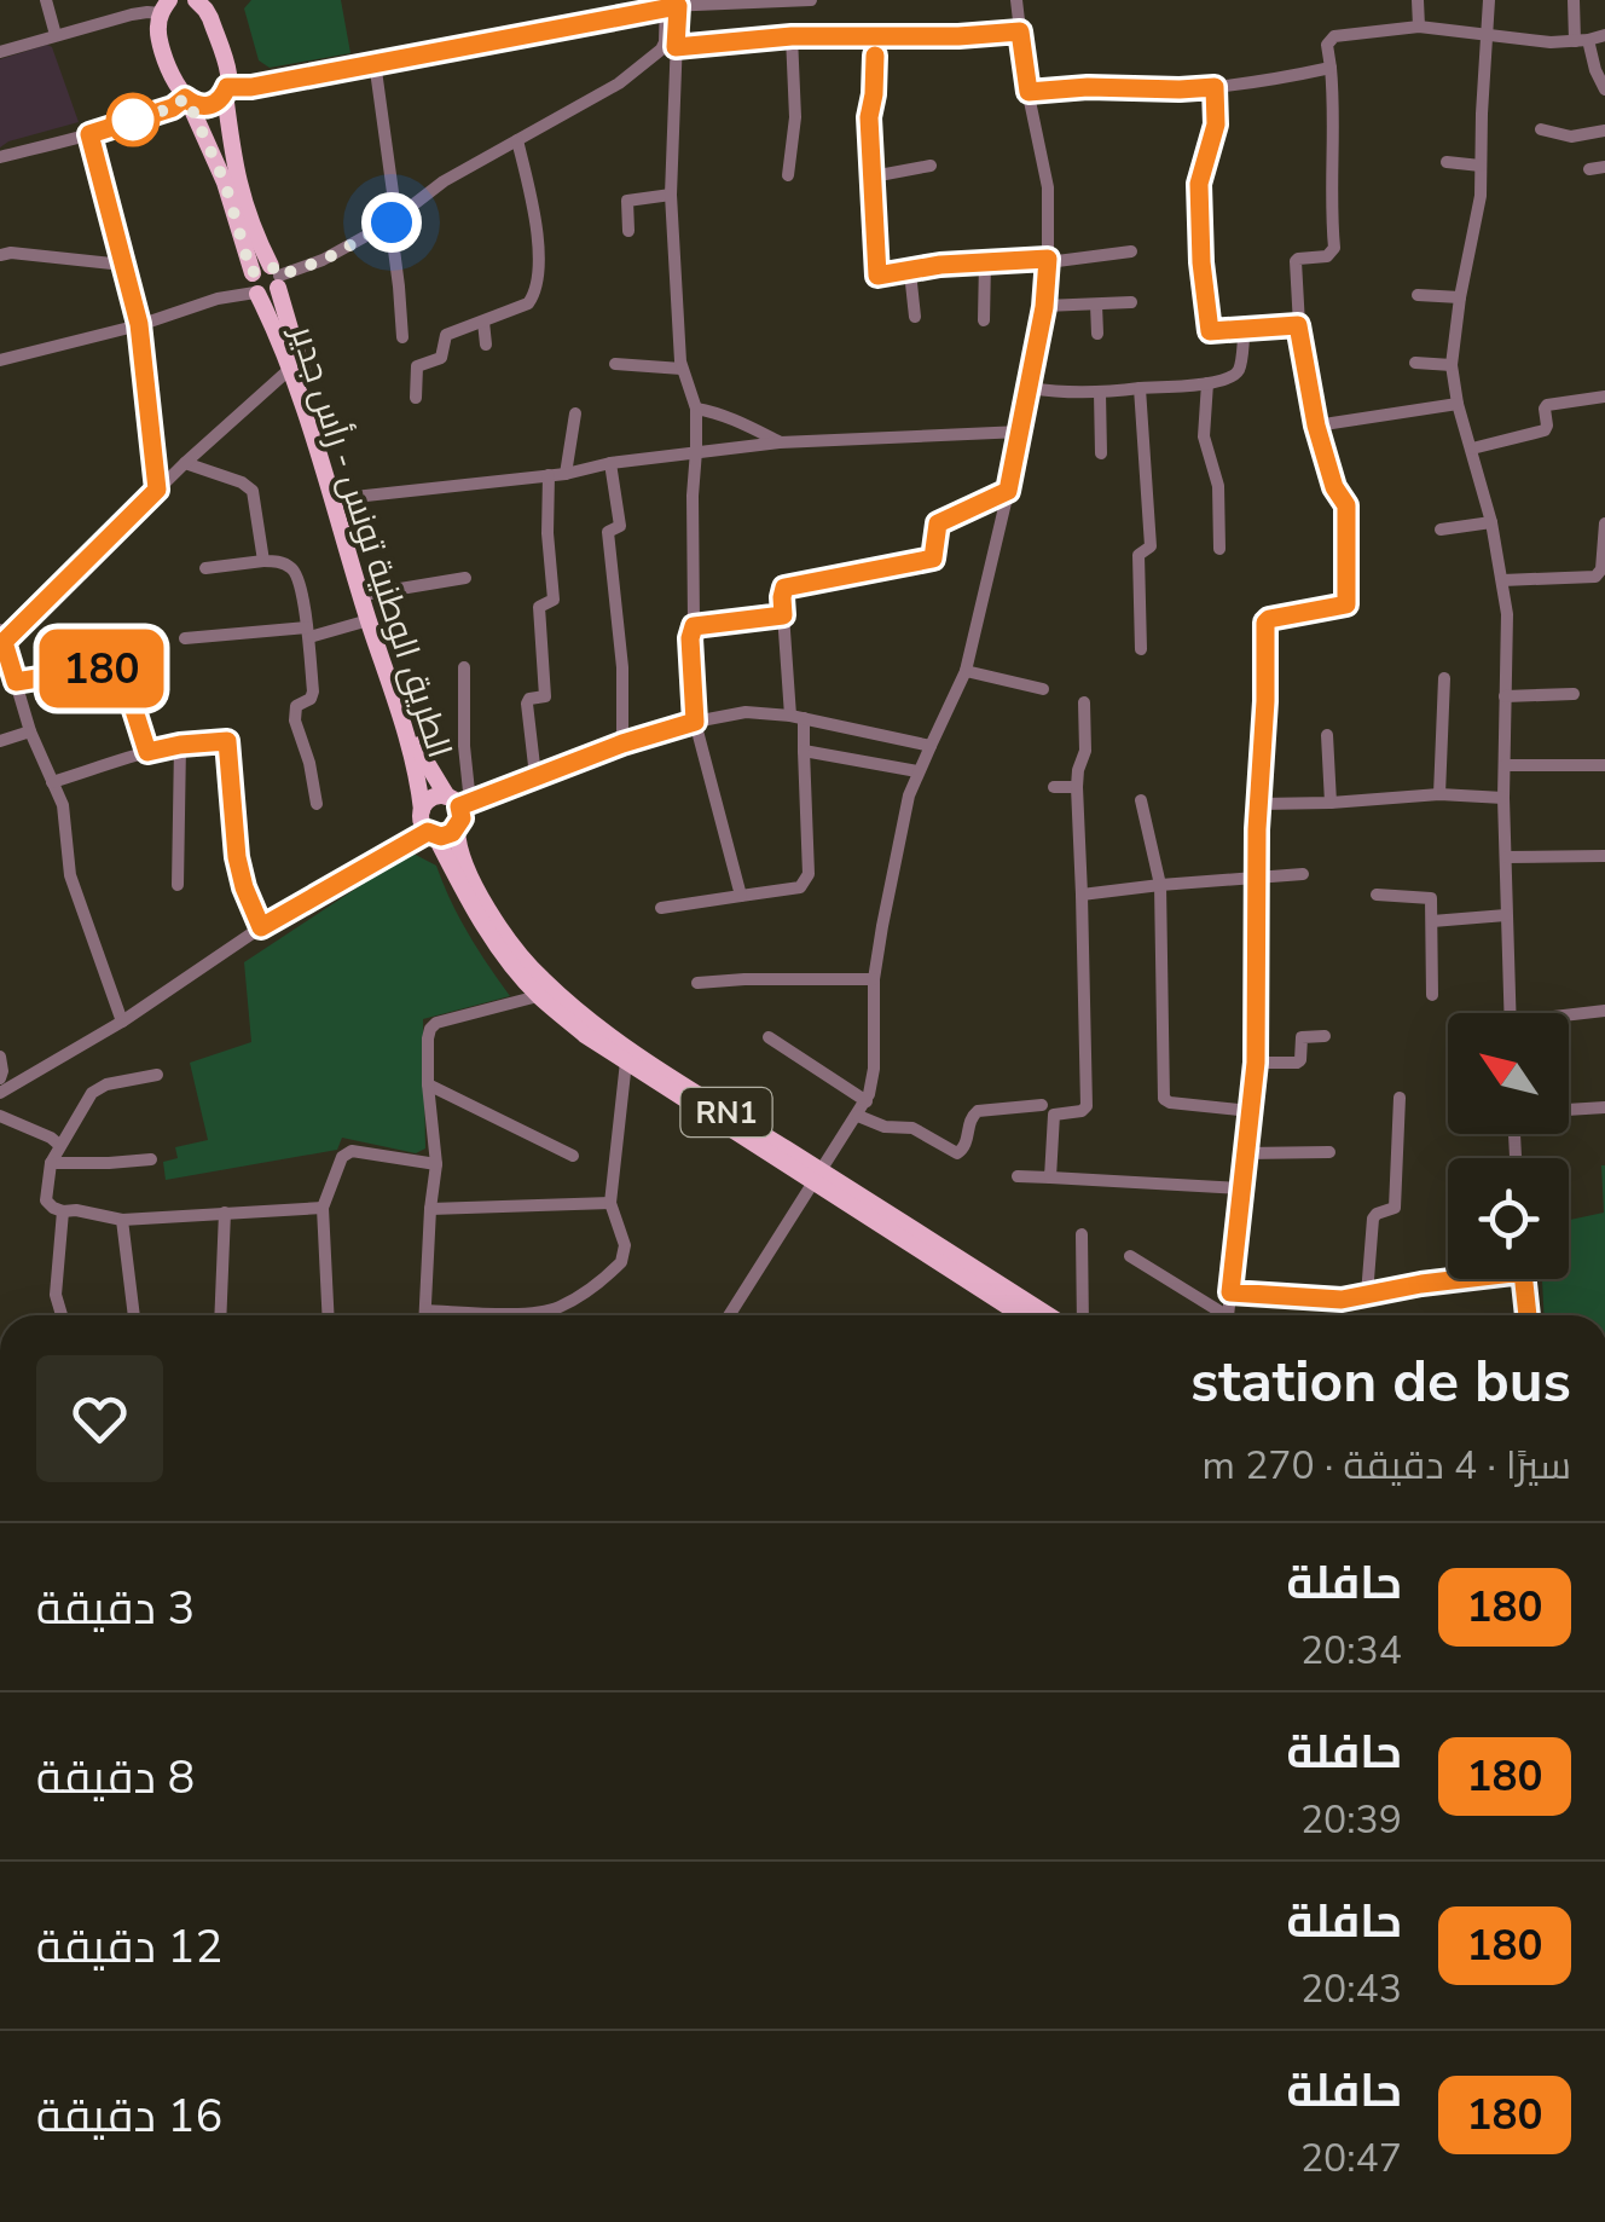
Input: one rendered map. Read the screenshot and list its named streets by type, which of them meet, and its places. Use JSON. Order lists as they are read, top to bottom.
{
  "streets": {
    "main road": ["الطريق الوطنية تونس - رأس جدير", "RN1"]
  },
  "crossings": [
    ["الطريق الوطنية تونس - رأس جدير", "RN1"]
  ],
  "lines": ["bus line 180"],
  "north": "top left",
  "page": {
    "on_map": "180",
    "heading": ["station de bus", "سيرًا · 4 دقيقة · 270 m"],
    "list": [
      {
        "mark": "180",
        "name": "حافلة",
        "note": "20:34",
        "value": "3 دقيقة"
      },
      {
        "mark": "180",
        "name": "حافلة",
        "note": "20:39",
        "value": "8 دقيقة"
      },
      {
        "mark": "180",
        "name": "حافلة",
        "note": "20:43",
        "value": "12 دقيقة"
      },
      {
        "mark": "180",
        "name": "حافلة",
        "note": "20:47",
        "value": "16 دقيقة"
      }
    ]
  }
}
